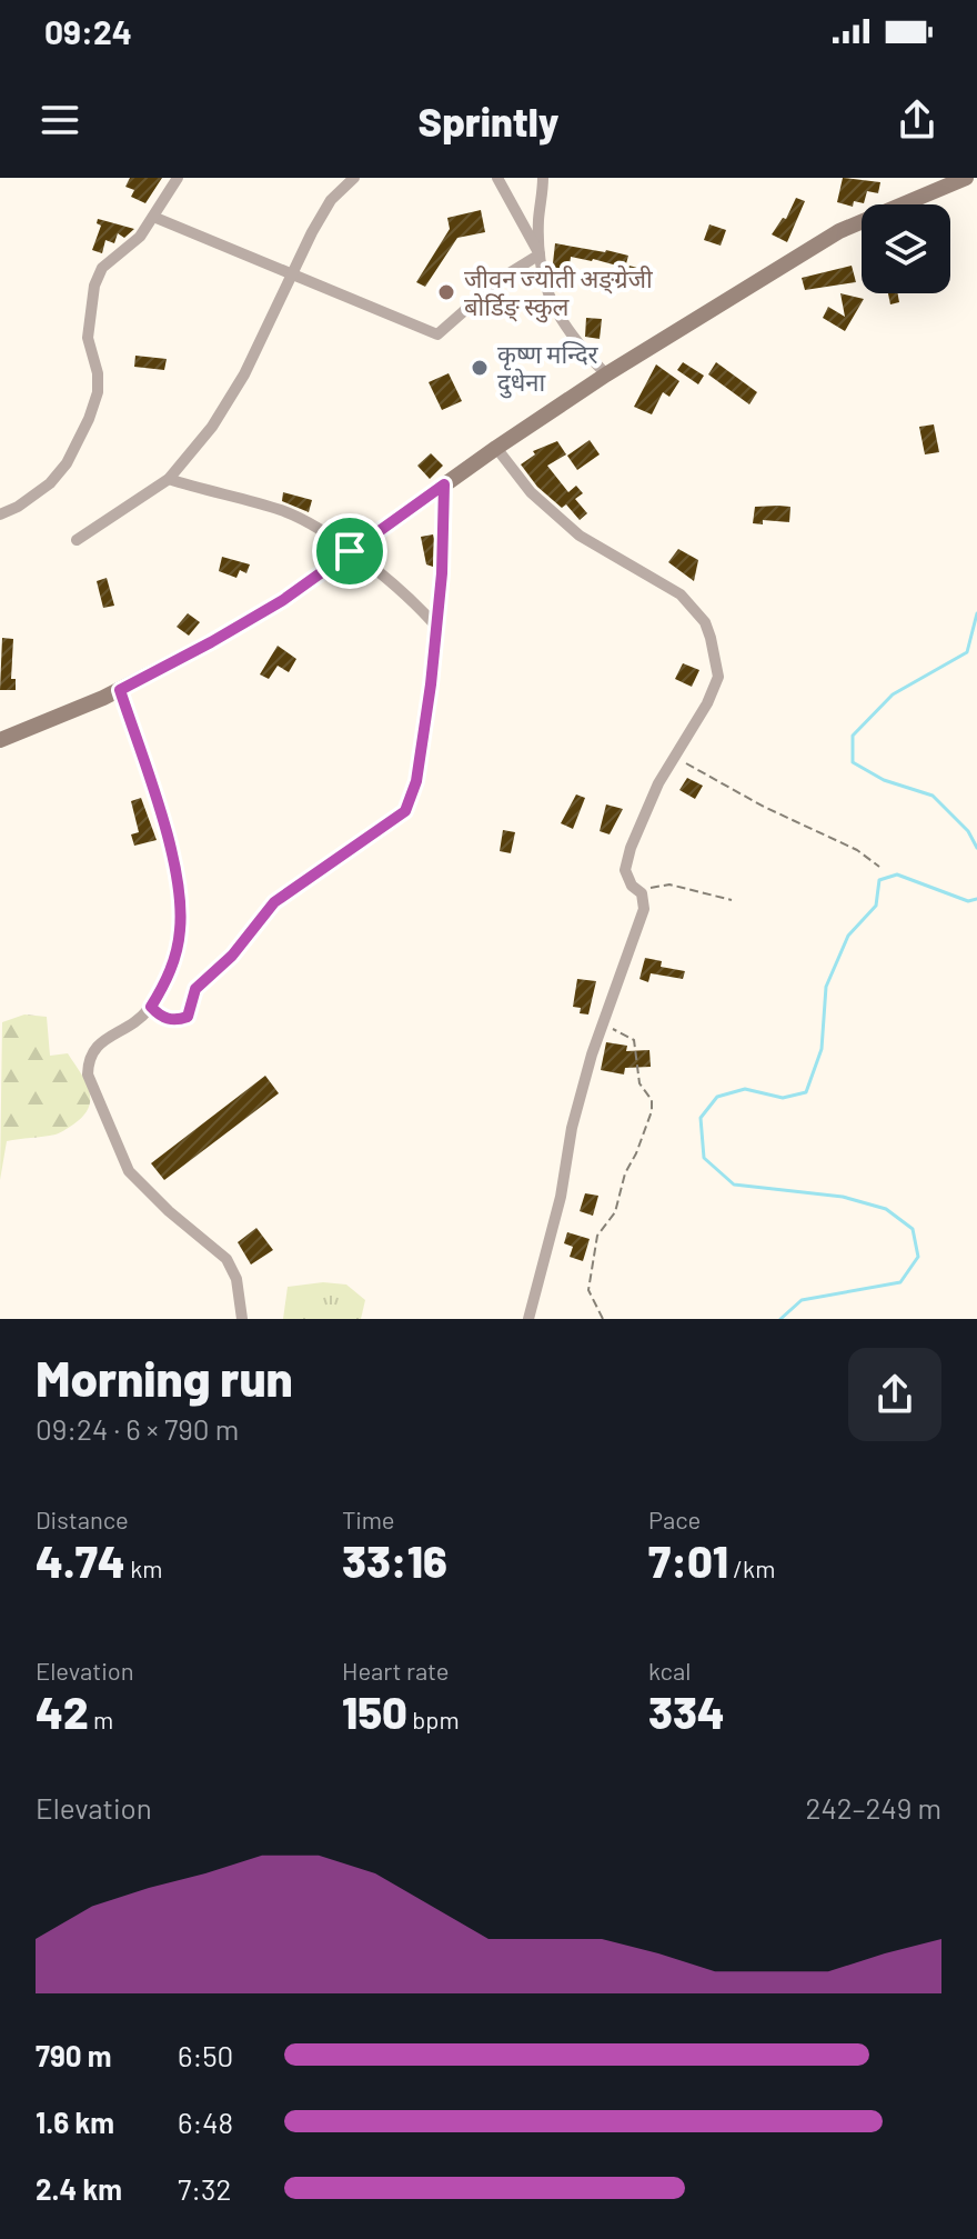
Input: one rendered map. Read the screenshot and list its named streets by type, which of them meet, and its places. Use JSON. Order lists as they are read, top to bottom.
{
  "places": ["जीवन ज्योती अङ्ग्रेजी बोर्डिङ् स्कुल", "कृष्ण मन्दिर दुधेना"],
  "page": {
    "status": "09:24",
    "header": "Sprintly",
    "heading": ["Morning run", "09:24 · 6 × 790 m"],
    "stats": [
      ["Distance", "4.74 km"],
      ["Time", "33:16"],
      ["Pace", "7:01 /km"],
      ["Elevation", "42 m"],
      ["Heart rate", "150 bpm"],
      ["kcal", "334"]
    ],
    "chart": ["Elevation", "242–249 m"],
    "list": [
      {
        "name": "790 m",
        "note": "6:50"
      },
      {
        "name": "1.6 km",
        "note": "6:48"
      },
      {
        "name": "2.4 km",
        "note": "7:32"
      }
    ]
  }
}
